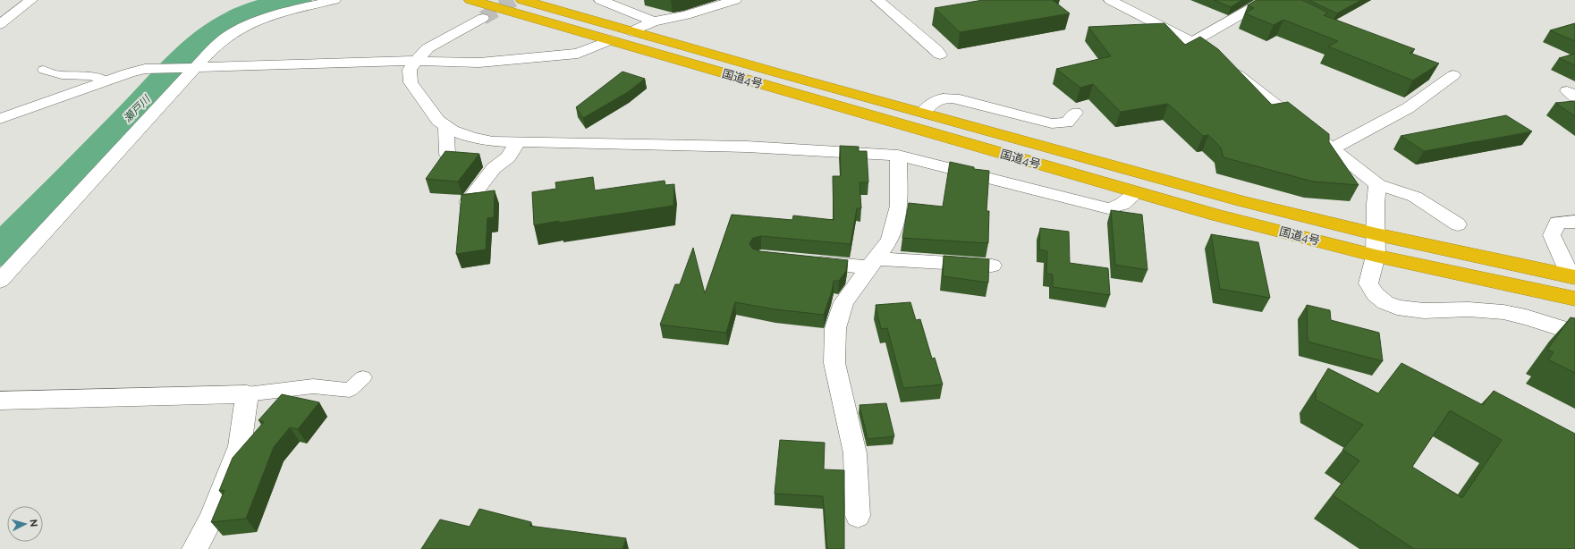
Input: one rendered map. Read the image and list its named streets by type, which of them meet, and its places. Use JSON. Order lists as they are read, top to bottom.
{
  "streets": {
    "highway": ["国道4号"]
  },
  "water": ["瀬戸川"],
  "north": "right"
}
